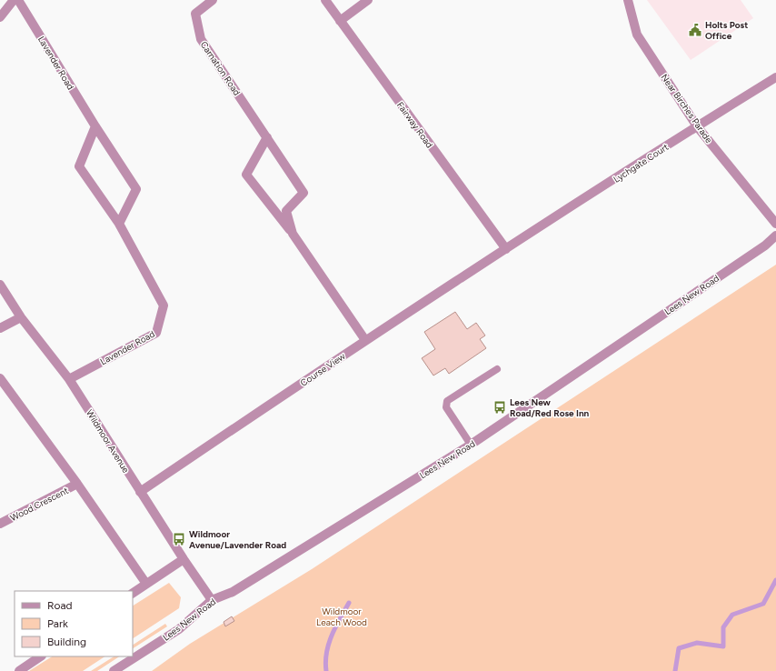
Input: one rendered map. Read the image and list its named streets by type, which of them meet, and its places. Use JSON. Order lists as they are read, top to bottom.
{
  "streets": {
    "street": [
      "Lavender Road",
      "Carnation Road",
      "Near Birches Parade",
      "Fairway Road",
      "Lychgate Court",
      "Lees New Road",
      "Course View",
      "Wildmoor Avenue",
      "Wood Crescent"
    ]
  },
  "crossings": [
    ["Lavender Road", "Wildmoor Avenue"],
    ["Carnation Road", "Course View"],
    ["Near Birches Parade", "Lychgate Court"],
    ["Fairway Road", "Lychgate Court"],
    ["Fairway Road", "Course View"],
    ["Lychgate Court", "Course View"],
    ["Lees New Road", "Wildmoor Avenue"],
    ["Course View", "Wildmoor Avenue"]
  ],
  "parks": ["Wildmoor Leach Wood"],
  "places": {
    "public building": ["Holts Post Office"],
    "bus stop": ["Lees New Road/Red Rose Inn", "Wildmoor Avenue/Lavender Road"]
  },
  "legend": ["Road", "Park", "Building"]
}
